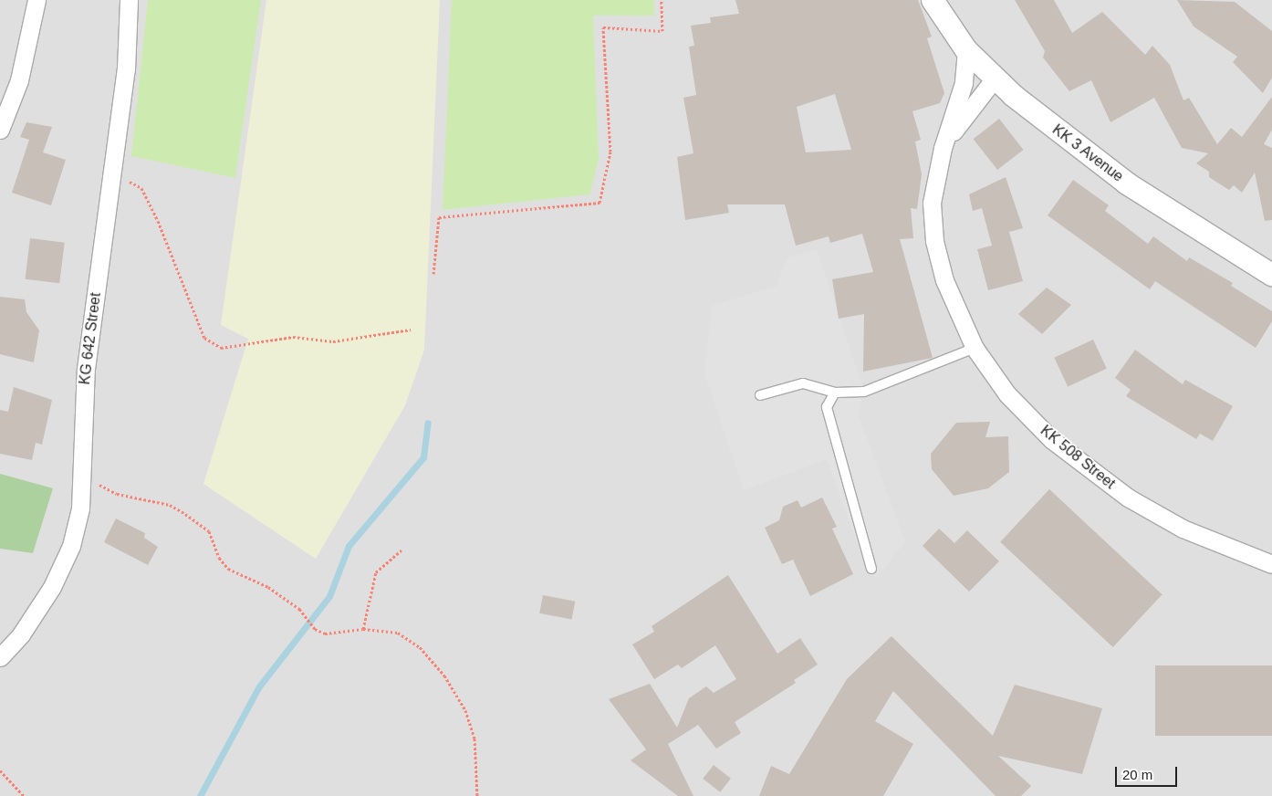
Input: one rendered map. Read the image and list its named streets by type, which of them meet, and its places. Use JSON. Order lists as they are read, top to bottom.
{
  "streets": {
    "street": ["KK 3 Avenue", "KG 642 Street", "KK 508 Street"]
  },
  "crossings": [
    ["KK 3 Avenue", "KK 508 Street"]
  ],
  "scale_bar": "20 m"
}
